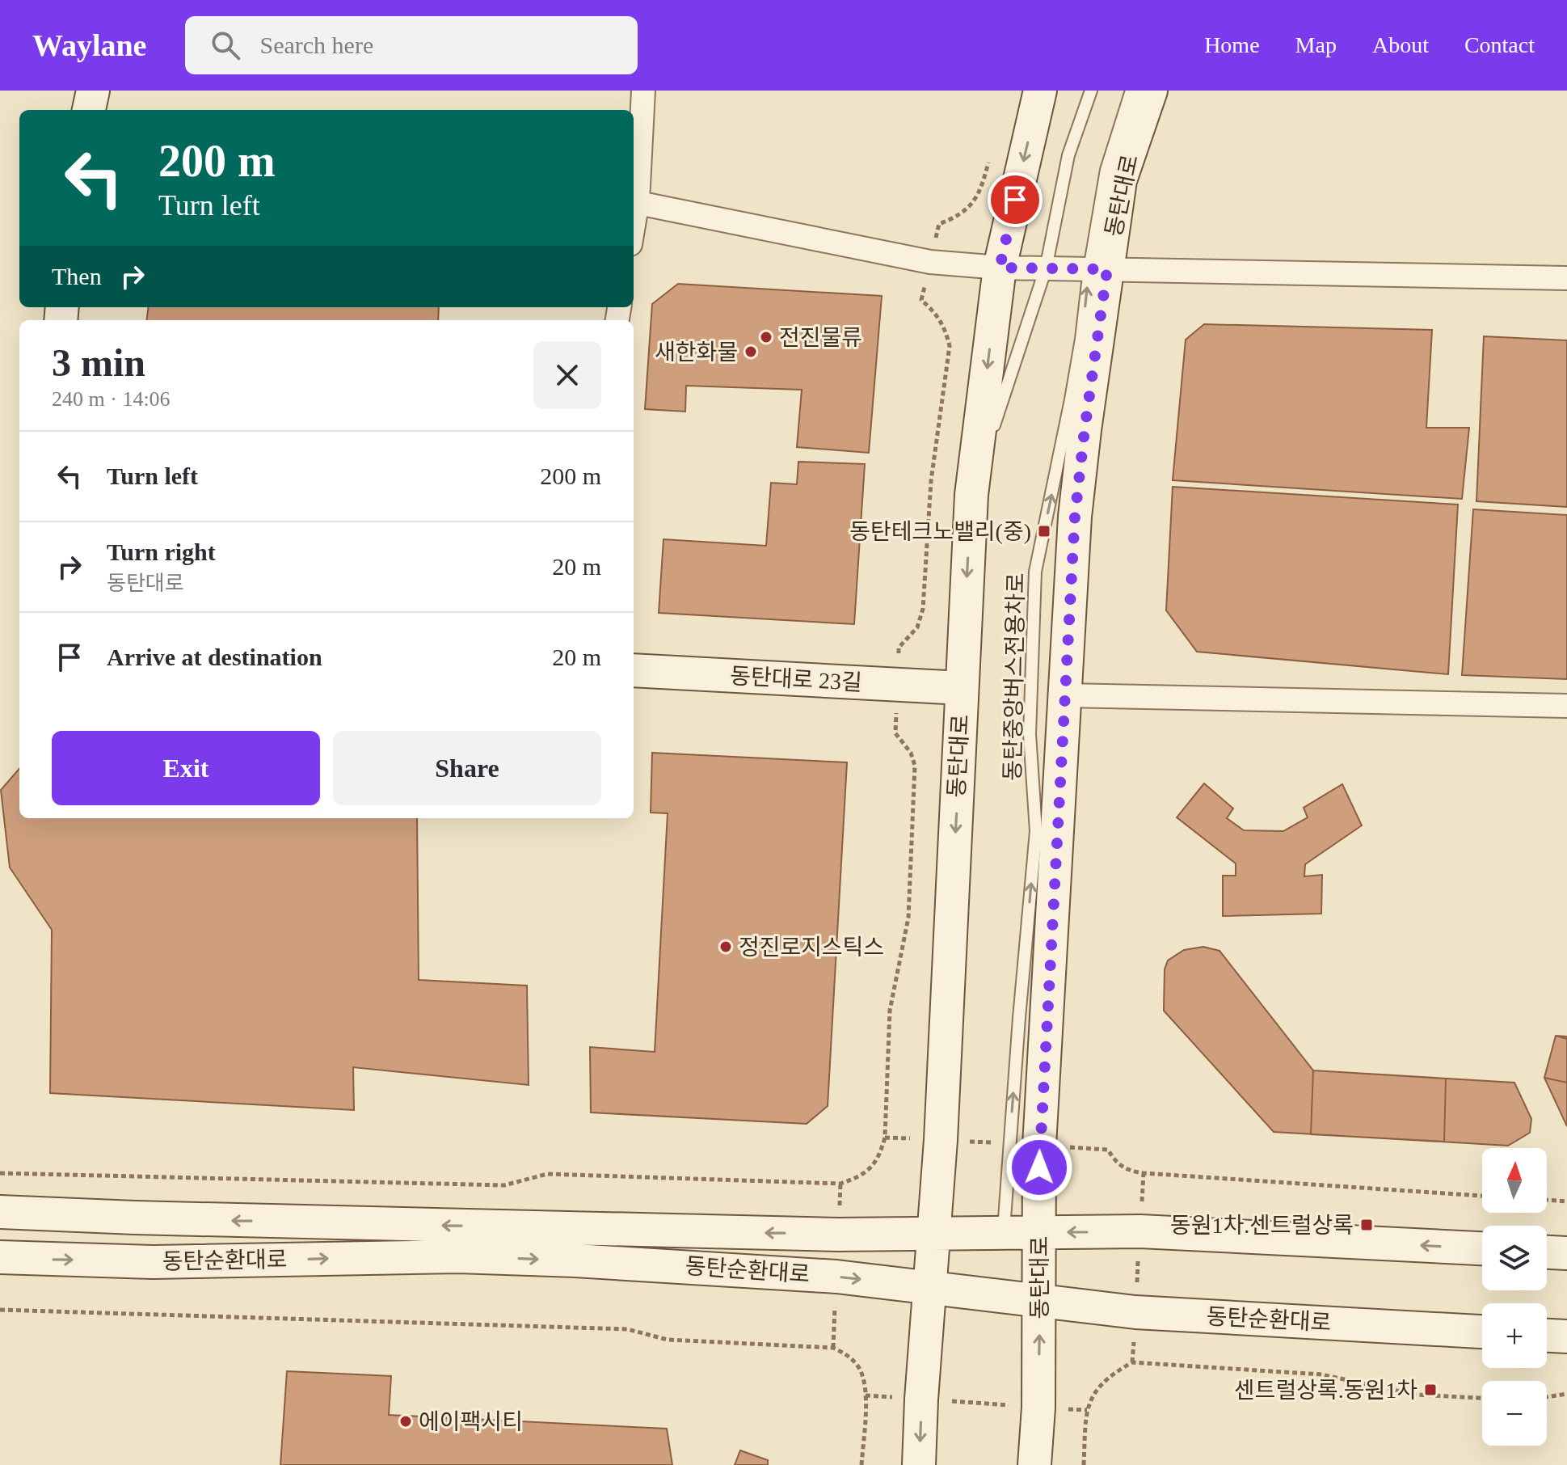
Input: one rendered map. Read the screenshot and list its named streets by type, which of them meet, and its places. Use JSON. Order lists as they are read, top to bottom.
{
  "streets": {
    "street": ["동탄대로", "동탄대로 23길", "동탄순환대로"],
    "lane": ["동탄중앙버스전용차로"]
  },
  "crossings": [
    ["동탄대로", "동탄중앙버스전용차로"],
    ["동탄대로", "동탄대로 23길"],
    ["동탄대로", "동탄순환대로"],
    ["동탄중앙버스전용차로", "동탄순환대로"]
  ],
  "one_way": ["동탄중앙버스전용차로"],
  "places": {
    "other": [
      "전진물류",
      "새한화물",
      "정진로지스틱스",
      "에이팩시티"
    ],
    "transit": ["동탄테크노밸리(중)", "동원1차.센트럴상록", "센트럴상록.동원1차"]
  },
  "north": "top",
  "page": {
    "header": "Waylane",
    "search": "Search here",
    "nav": [
      "Home",
      "Map",
      "About",
      "Contact"
    ],
    "turn": ["200 m", "Turn left"],
    "then": "Then",
    "heading": ["3 min", "240 m · 14:06"],
    "list": [
      {
        "name": "Turn left",
        "value": "200 m"
      },
      {
        "name": "Turn right",
        "note": "동탄대로",
        "value": "20 m"
      },
      {
        "name": "Arrive at destination",
        "value": "20 m"
      }
    ],
    "buttons": ["Exit", "Share"],
    "map_buttons": ["+", "−"]
  }
}
